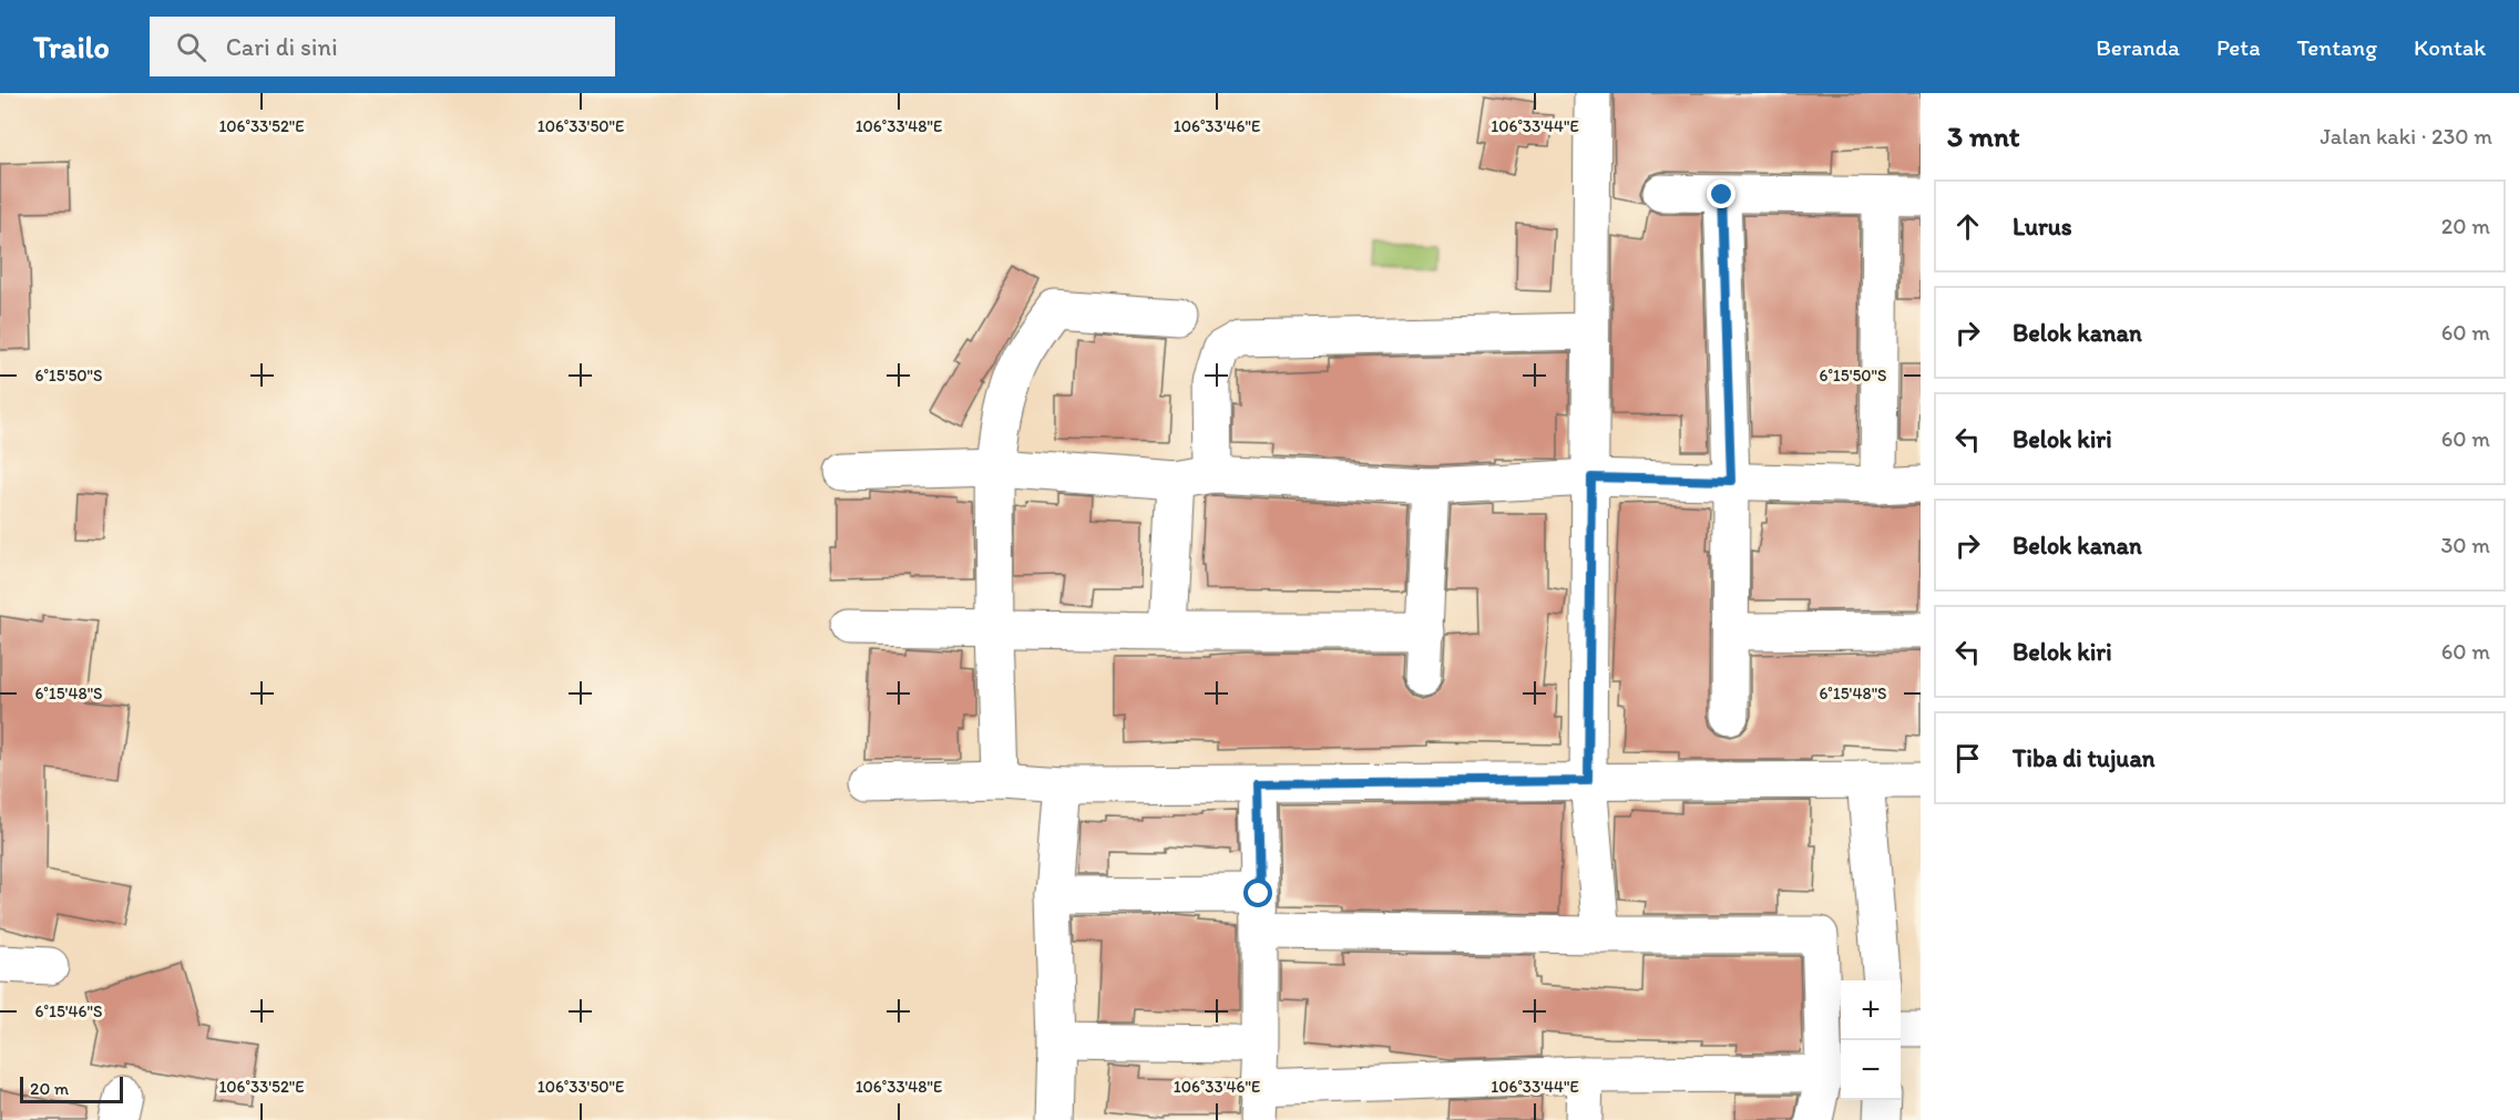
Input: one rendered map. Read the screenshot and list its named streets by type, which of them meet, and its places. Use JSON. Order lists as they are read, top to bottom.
{
  "scale_bar": "20 m",
  "page": {
    "header": "Trailo",
    "search": "Cari di sini",
    "nav": [
      "Beranda",
      "Peta",
      "Tentang",
      "Kontak"
    ],
    "heading": ["3 mnt", "Jalan kaki · 230 m"],
    "list": [
      ["Lurus", "20 m"],
      ["Belok kanan", "60 m"],
      ["Belok kiri", "60 m"],
      ["Belok kanan", "30 m"],
      ["Belok kiri", "60 m"],
      "Tiba di tujuan"
    ],
    "map_buttons": ["+", "−"],
    "scale": "20 m"
  },
  "coordinates": [
    "106°33'52\"E",
    "106°33'50\"E",
    "106°33'48\"E",
    "106°33'46\"E",
    "106°33'44\"E",
    "6°15'50\"S",
    "6°15'48\"S",
    "6°15'46\"S"
  ]
}
